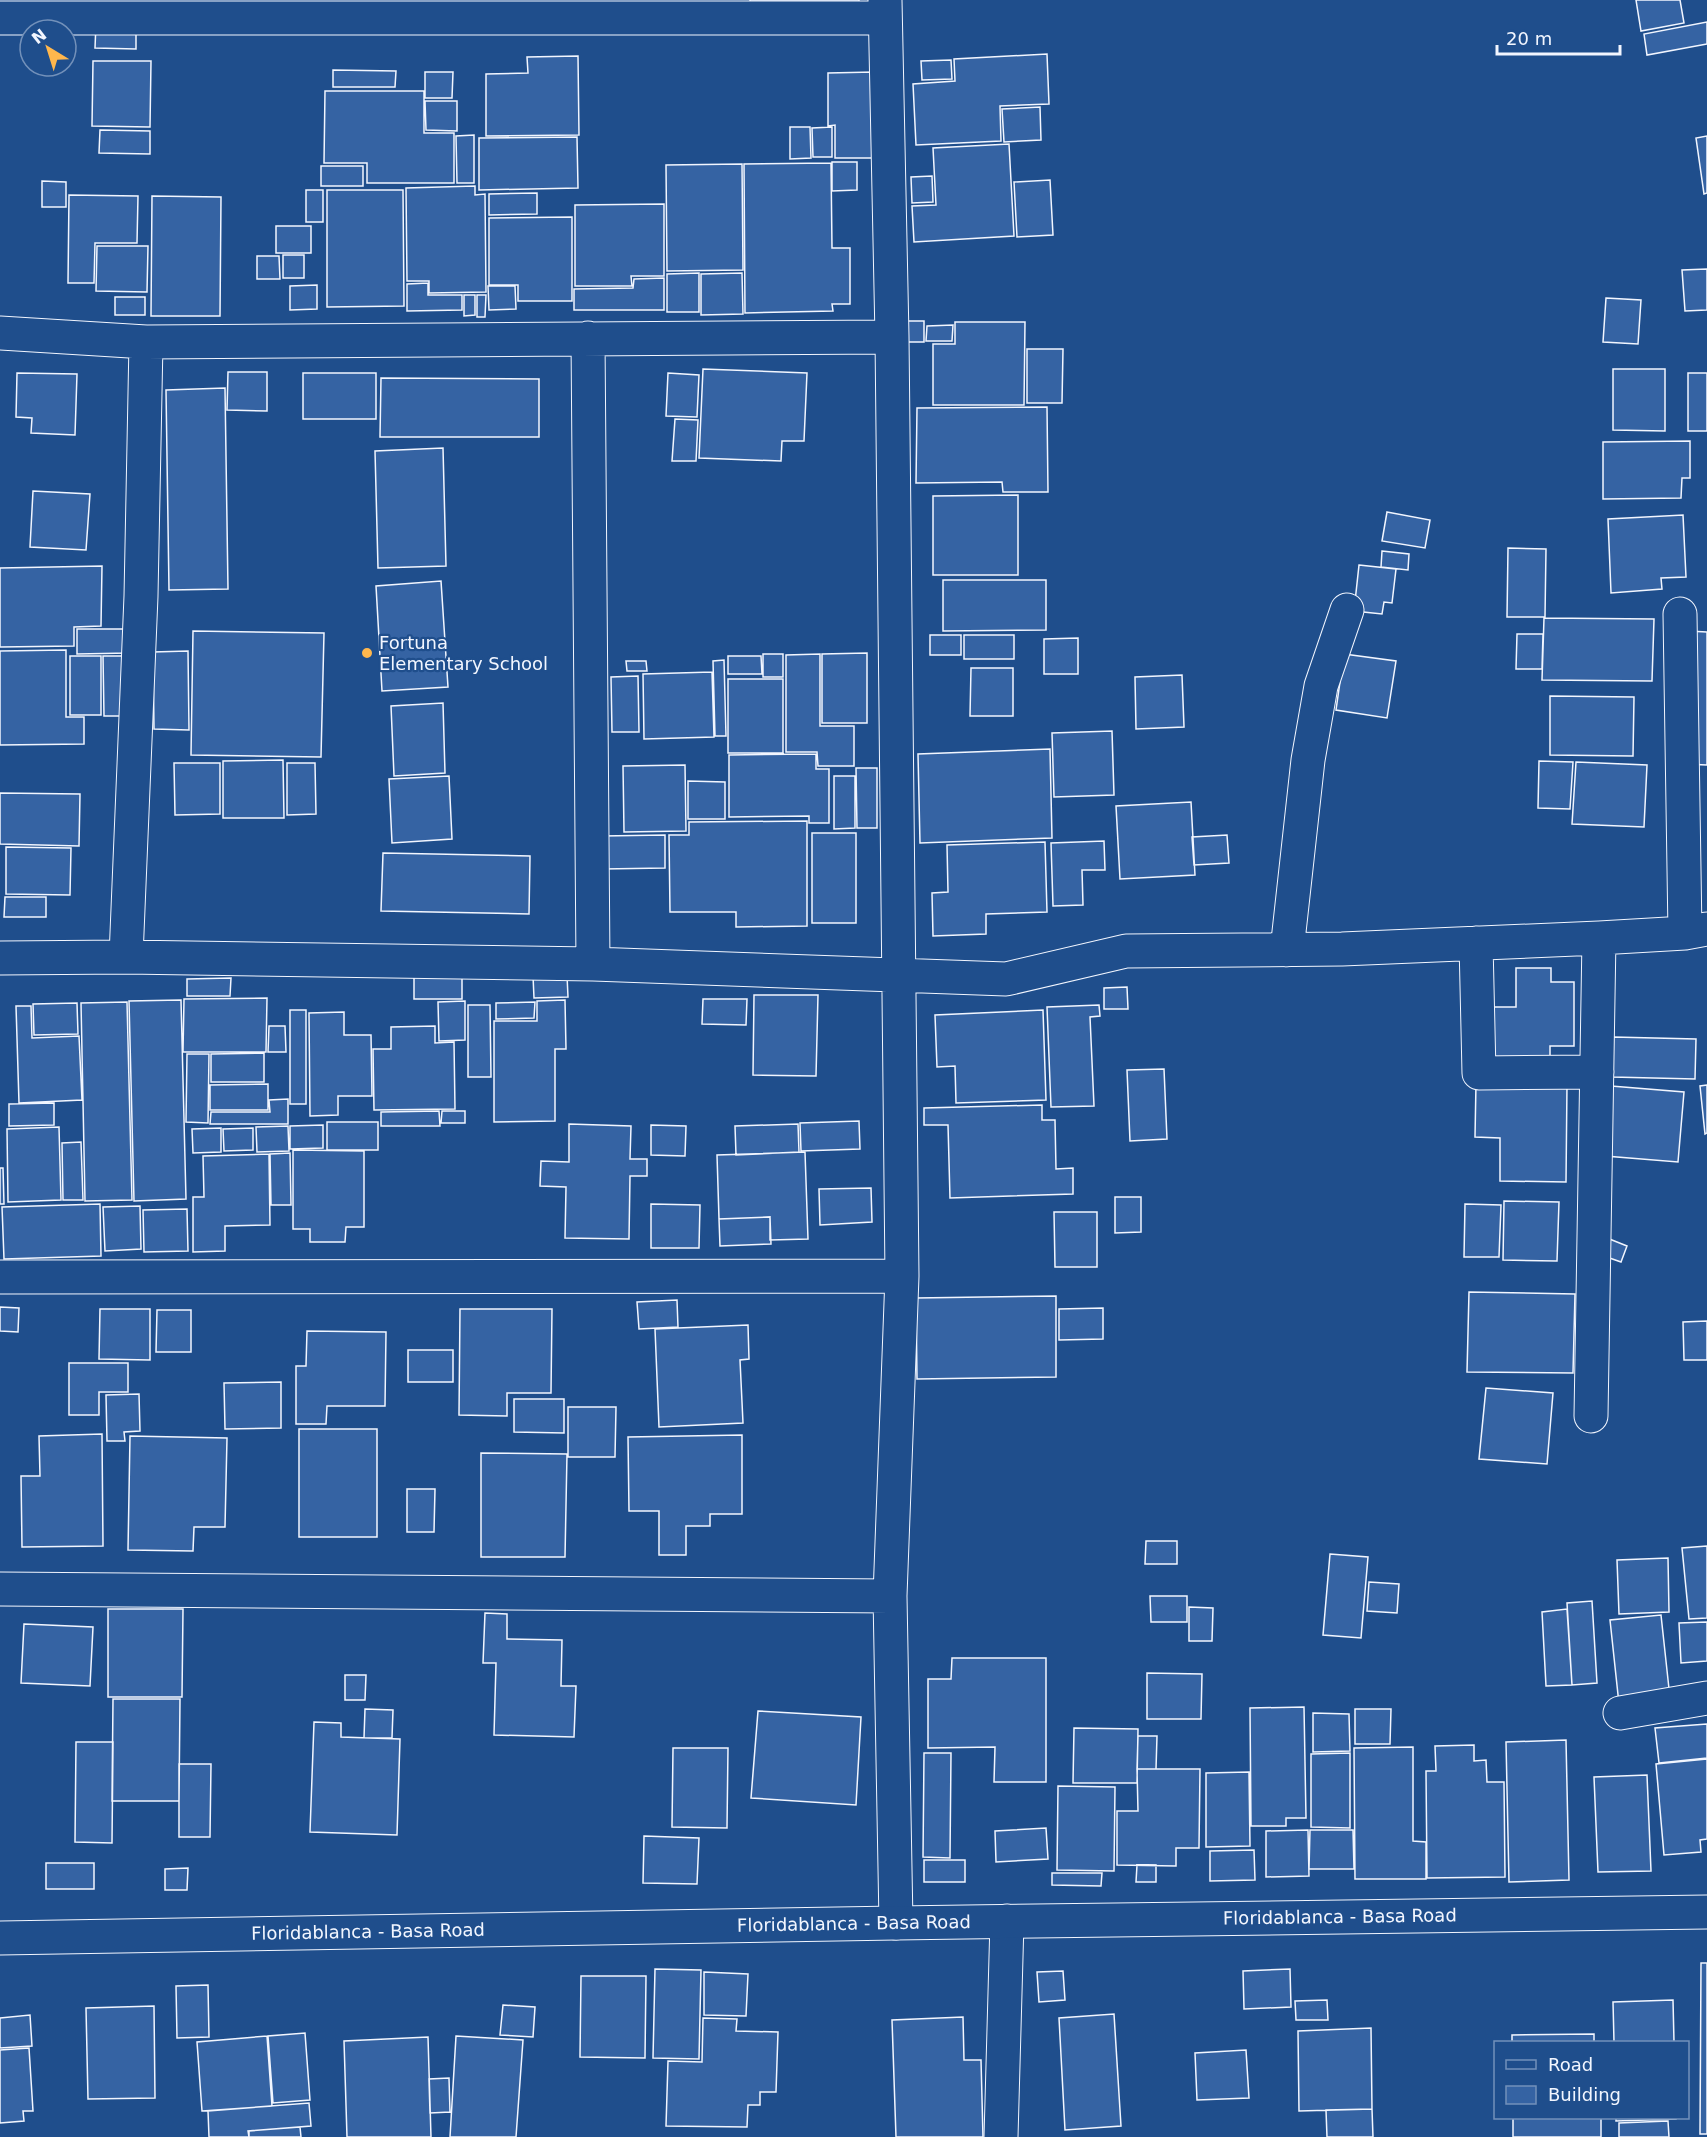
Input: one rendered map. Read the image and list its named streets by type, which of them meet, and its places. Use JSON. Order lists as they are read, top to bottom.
{
  "streets": {
    "street": ["Floridablanca - Basa Road"]
  },
  "places": ["Fortuna Elementary School"],
  "legend": ["Road", "Building"],
  "scale_bar": "20 m",
  "north": "top left"
}
